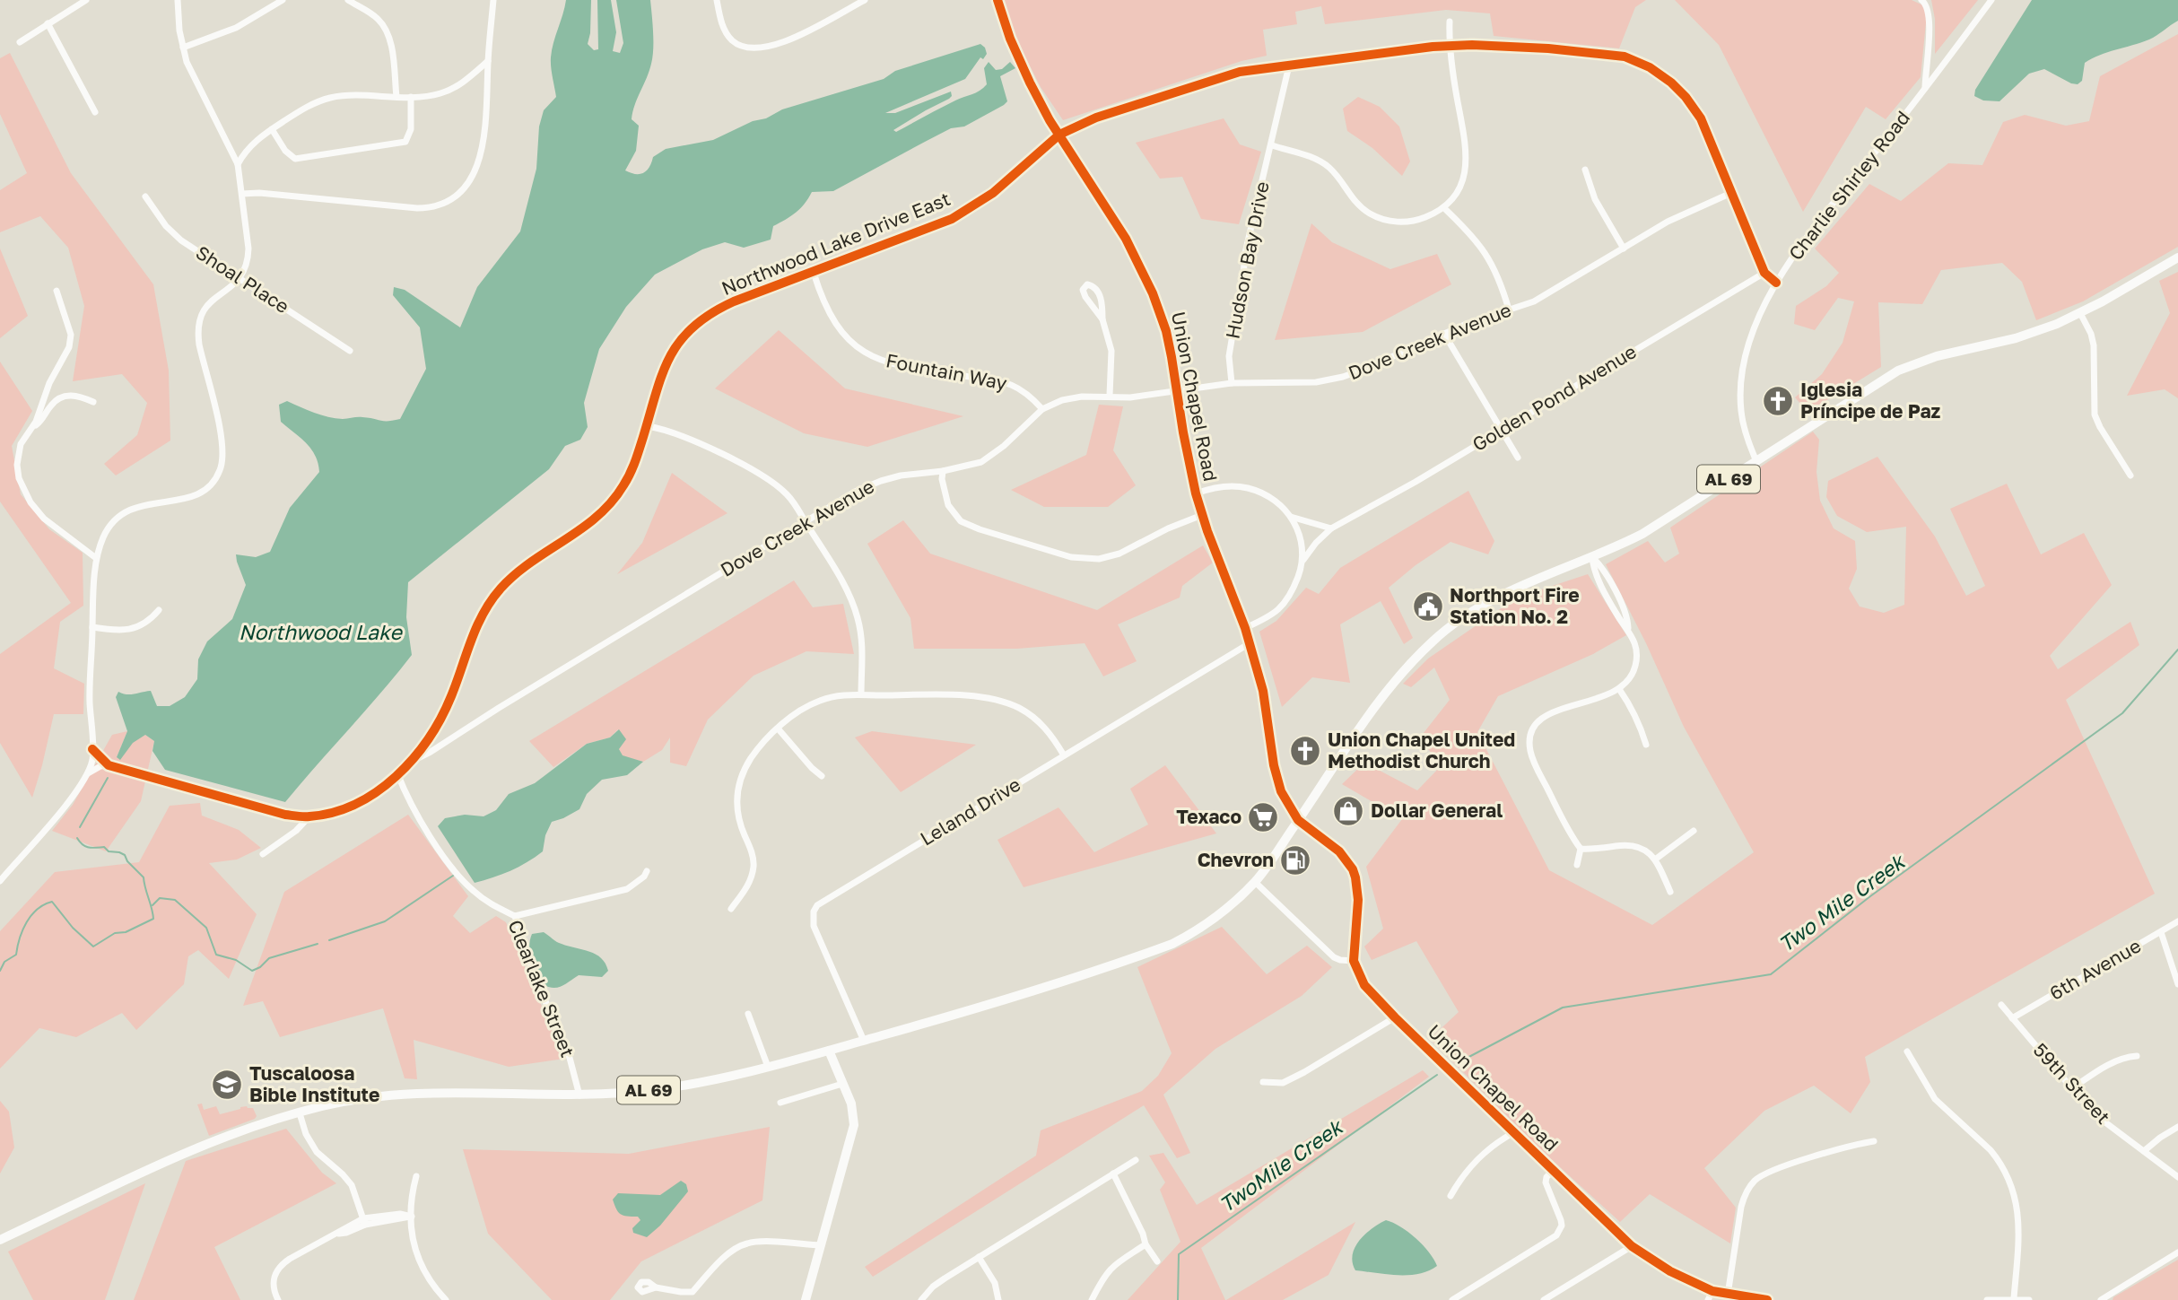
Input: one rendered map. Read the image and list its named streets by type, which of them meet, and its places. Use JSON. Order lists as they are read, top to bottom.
{
  "streets": {
    "main road": ["AL 69"],
    "street": [
      "Charlie Shirley Road",
      "Northwood Lake Drive East",
      "Hudson Bay Drive",
      "Shoal Place",
      "Dove Creek Avenue",
      "Fountain Way",
      "Union Chapel Road",
      "Golden Pond Avenue",
      "Leland Drive",
      "6th Avenue",
      "Clearlake Street",
      "59th Street"
    ]
  },
  "crossings": [
    ["Charlie Shirley Road", "AL 69"],
    ["Northwood Lake Drive East", "Hudson Bay Drive"],
    ["Northwood Lake Drive East", "Dove Creek Avenue"],
    ["Northwood Lake Drive East", "Fountain Way"],
    ["Northwood Lake Drive East", "Union Chapel Road"],
    ["Northwood Lake Drive East", "Golden Pond Avenue"],
    ["Northwood Lake Drive East", "Clearlake Street"],
    ["Hudson Bay Drive", "Dove Creek Avenue"],
    ["Dove Creek Avenue", "Fountain Way"],
    ["Dove Creek Avenue", "Union Chapel Road"],
    ["Union Chapel Road", "AL 69"],
    ["Union Chapel Road", "Leland Drive"],
    ["AL 69", "Leland Drive"],
    ["AL 69", "Clearlake Street"],
    ["6th Avenue", "59th Street"]
  ],
  "water": ["Northwood Lake", "Two Mile Creek", "TwoMile Creek"],
  "places": {
    "church": ["Iglesia Príncipe de Paz", "Union Chapel United Methodist Church"],
    "public building": ["Northport Fire Station No. 2"],
    "shop": ["Dollar General"],
    "supermarket": ["Texaco"],
    "fuel station": ["Chevron"],
    "school or university": ["Tuscaloosa Bible Institute"]
  }
}
